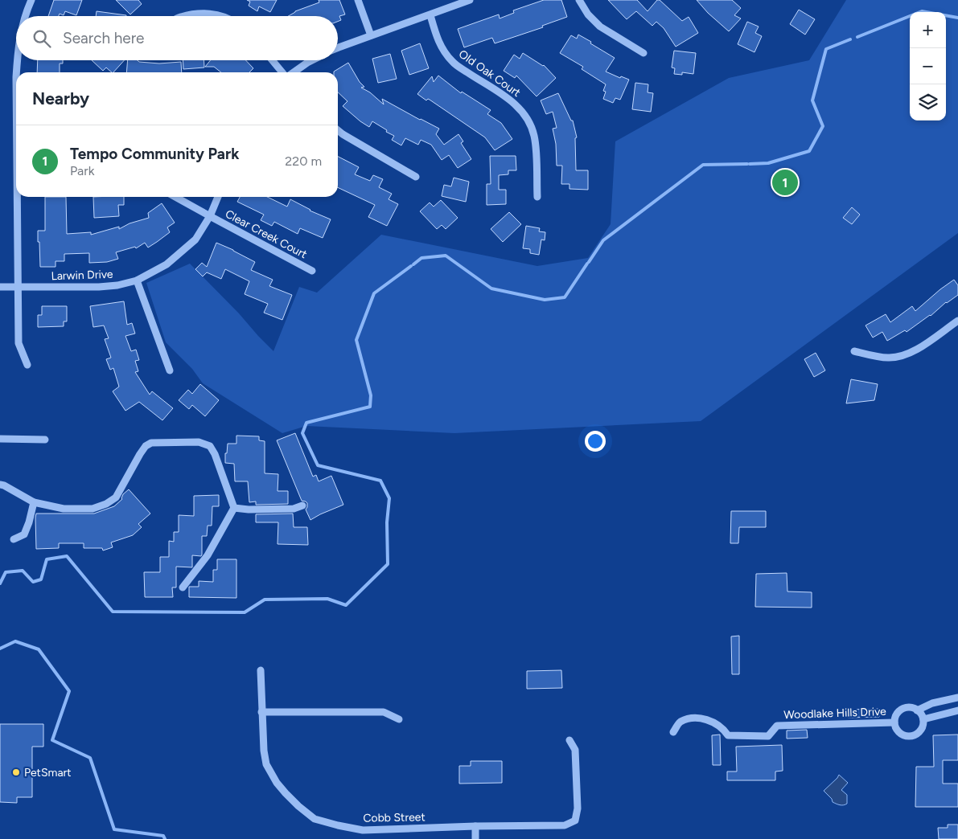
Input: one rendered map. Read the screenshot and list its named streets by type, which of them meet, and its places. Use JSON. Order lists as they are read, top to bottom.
{
  "streets": {
    "street": [
      "Old Oak Court",
      "Clear Creek Court",
      "Larwin Drive",
      "Woodlake Hills Drive",
      "Cobb Street"
    ]
  },
  "crossings": [
    ["Clear Creek Court", "Larwin Drive"]
  ],
  "places": ["PetSmart"],
  "page": {
    "map_buttons": ["+", "−"],
    "search": "Search here",
    "heading": "Nearby",
    "list": [
      {
        "mark": "1",
        "name": "Tempo Community Park",
        "note": "Park",
        "value": "220 m"
      }
    ],
    "pins": "1"
  }
}
